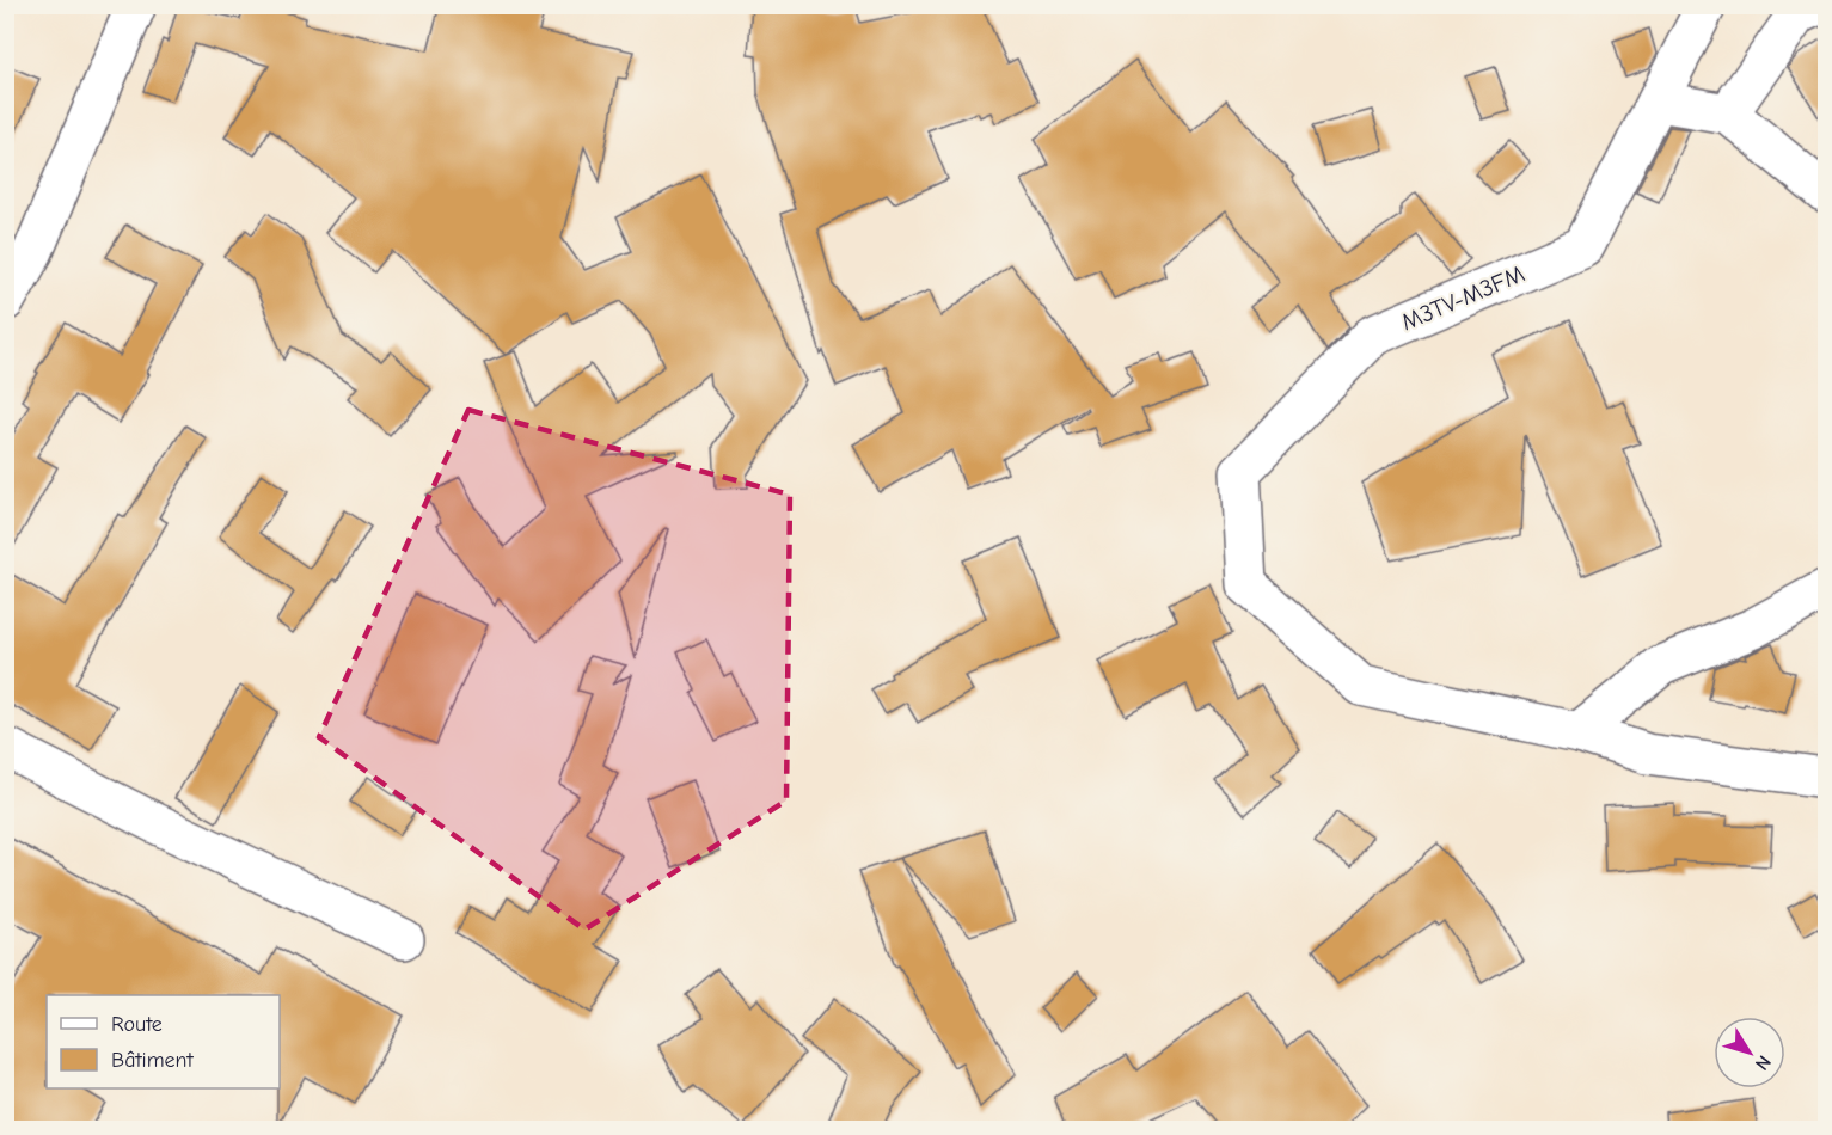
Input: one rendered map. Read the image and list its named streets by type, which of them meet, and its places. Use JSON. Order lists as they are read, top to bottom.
{
  "streets": {
    "street": ["M3TV-M3FM"]
  },
  "legend": ["Route", "Bâtiment"],
  "north": "bottom right"
}
